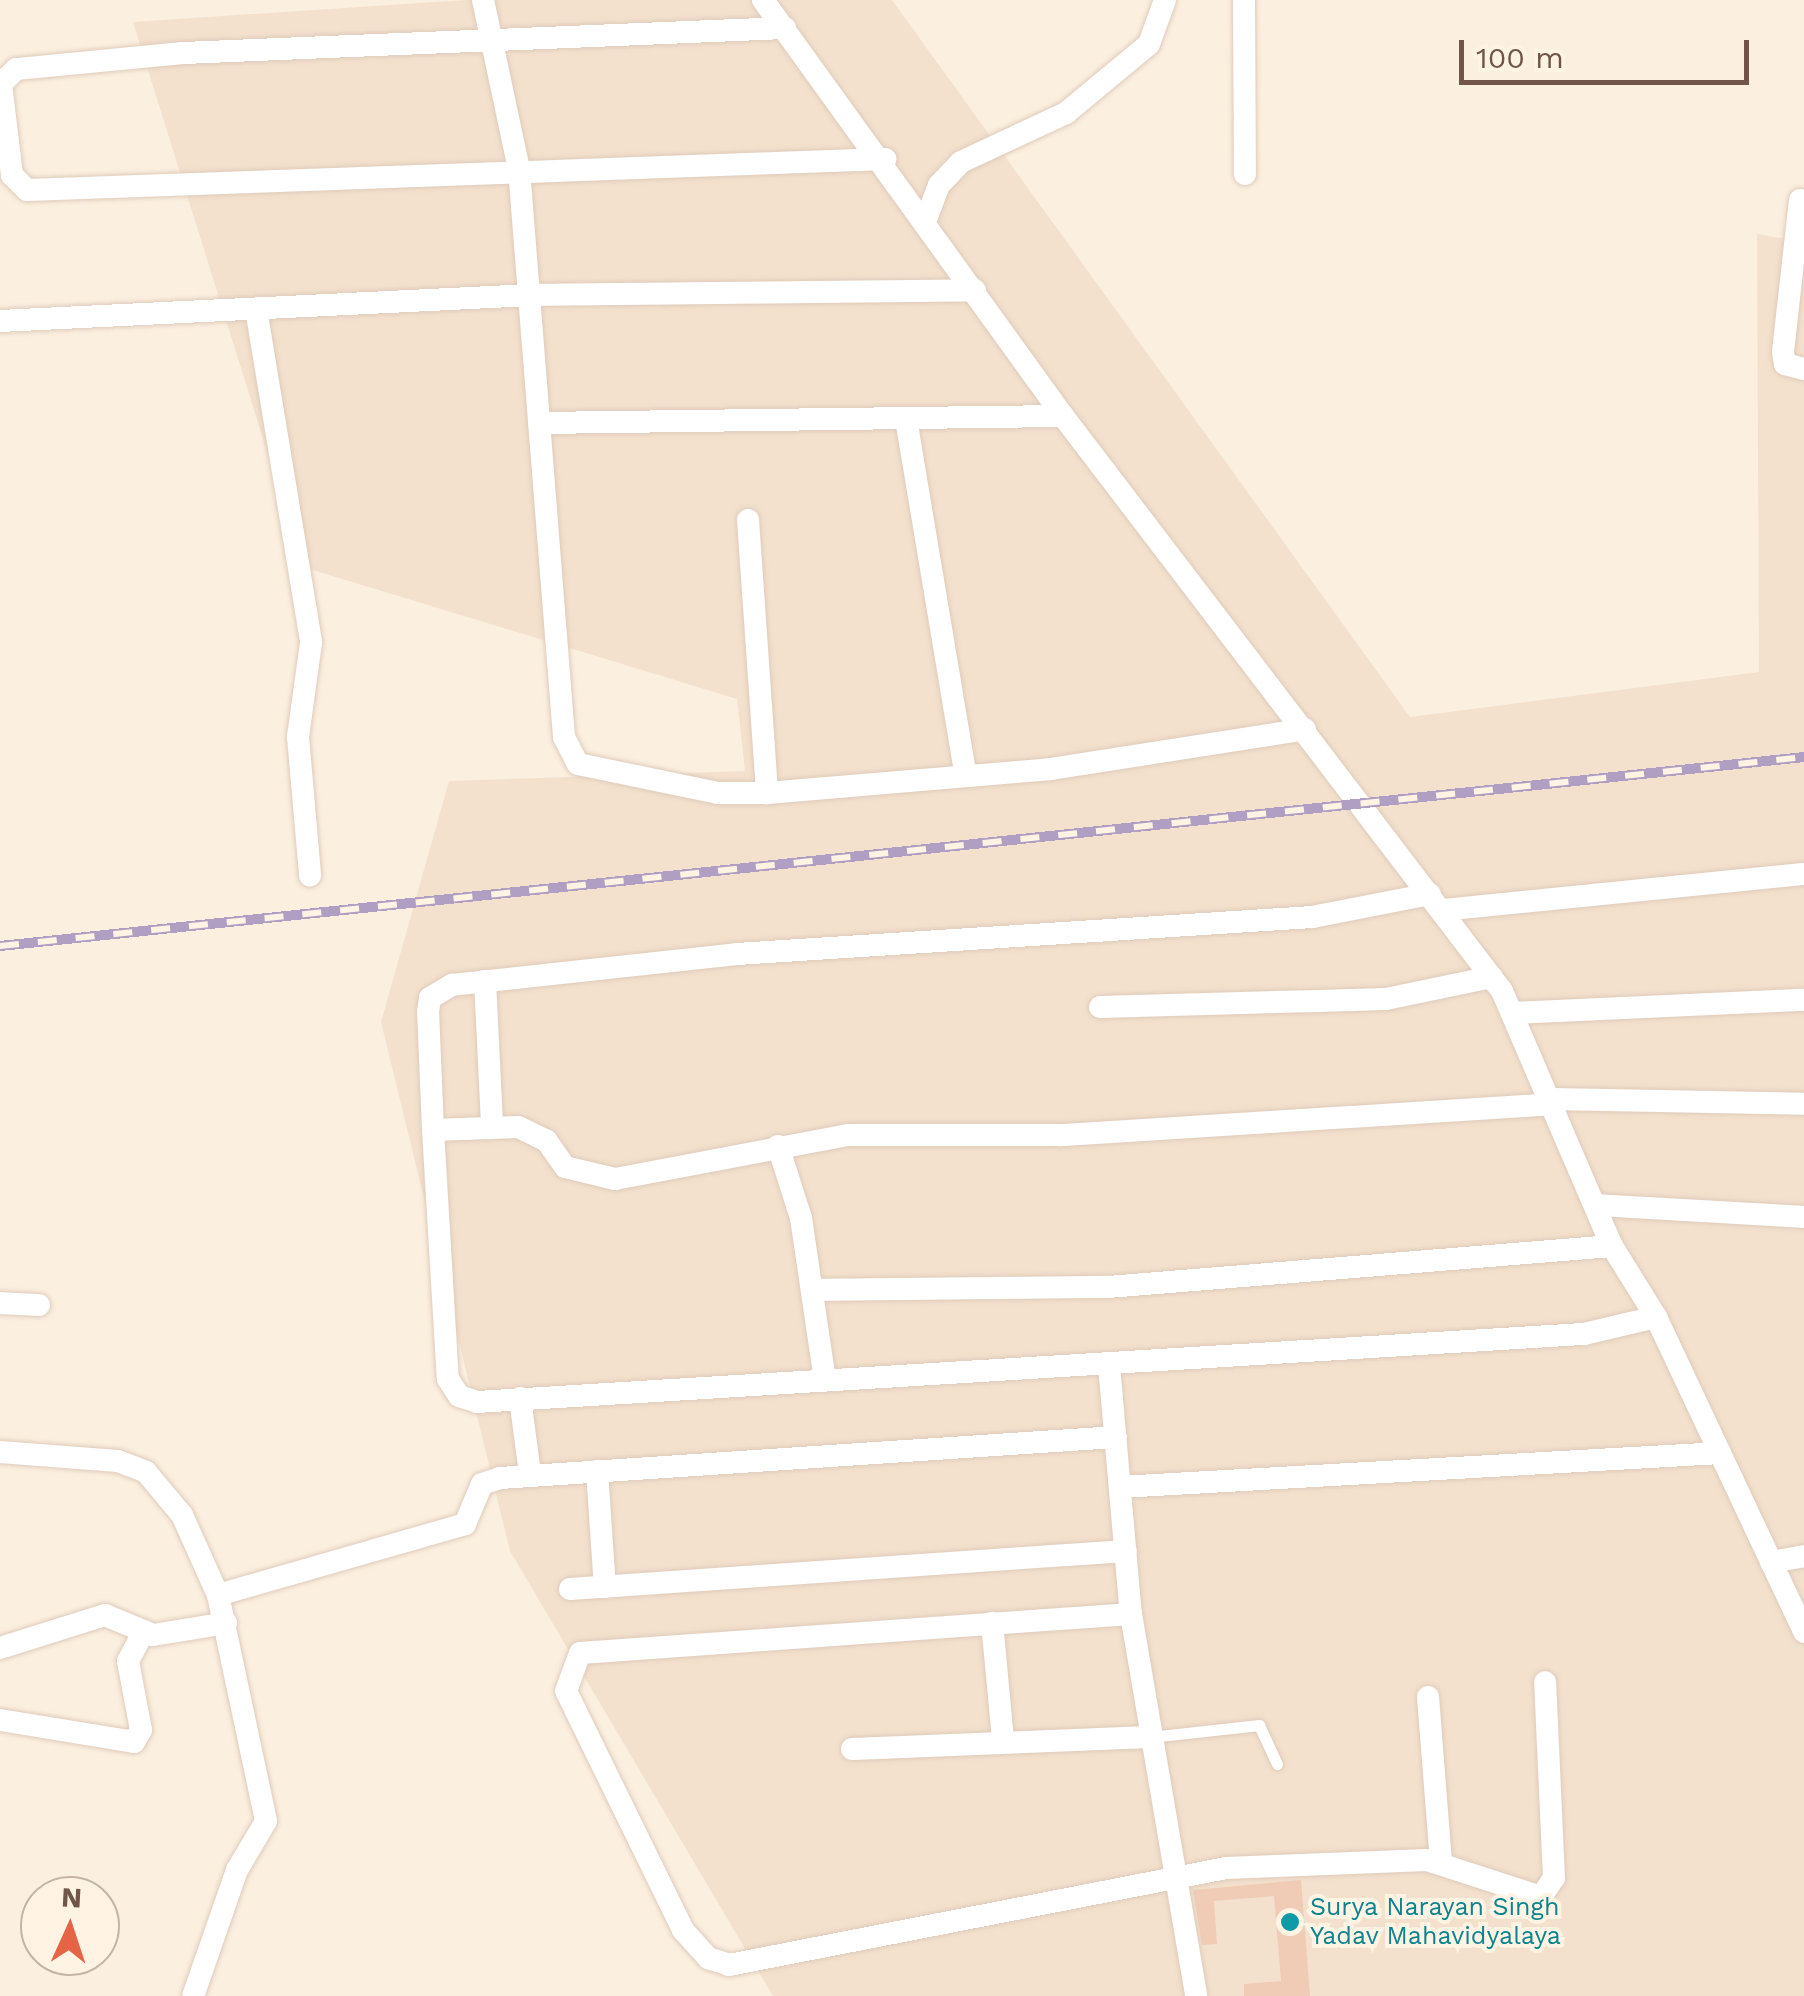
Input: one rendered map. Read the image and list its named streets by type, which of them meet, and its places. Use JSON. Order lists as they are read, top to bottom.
{
  "places": ["Surya Narayan Singh Yadav Mahavidyalaya"],
  "scale_bar": "100 m",
  "north": "top"
}
